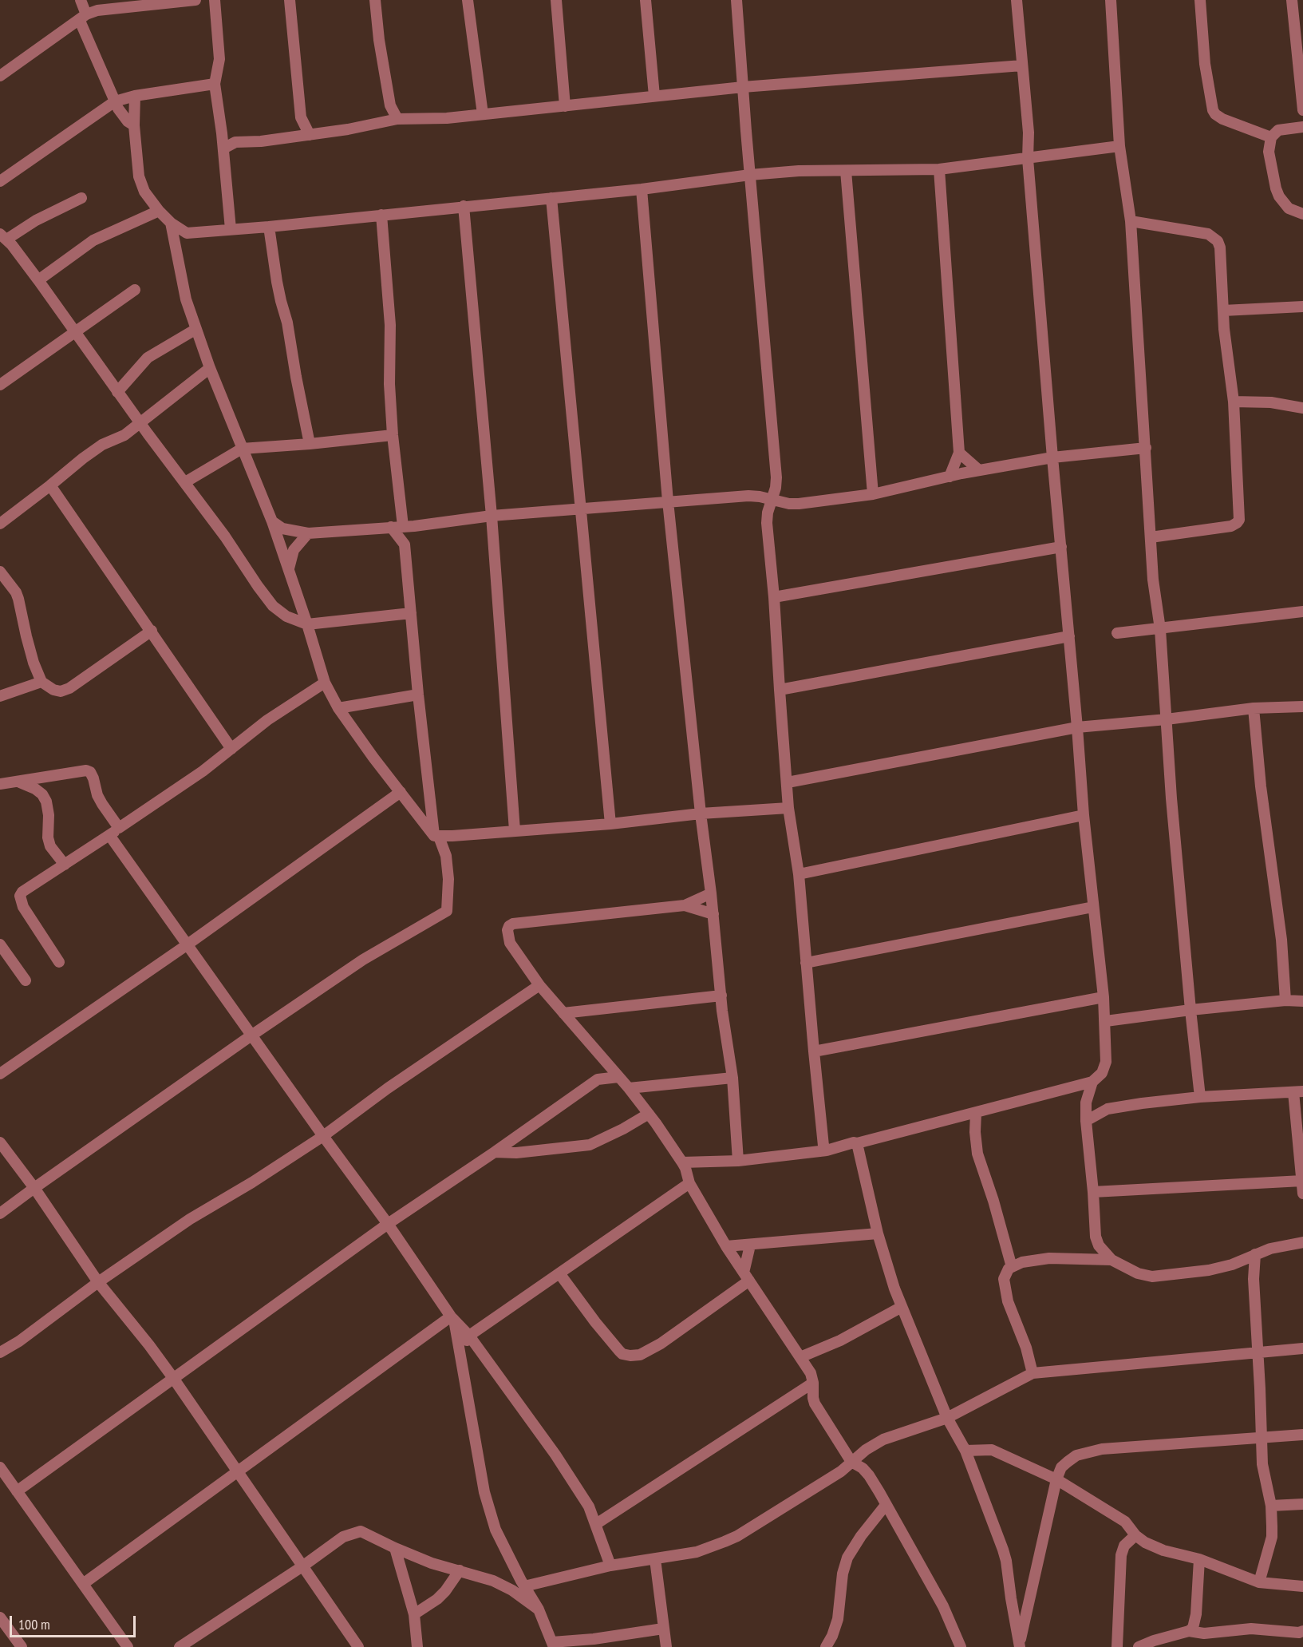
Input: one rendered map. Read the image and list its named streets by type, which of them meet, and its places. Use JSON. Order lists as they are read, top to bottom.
{
  "scale_bar": "100 m"
}
